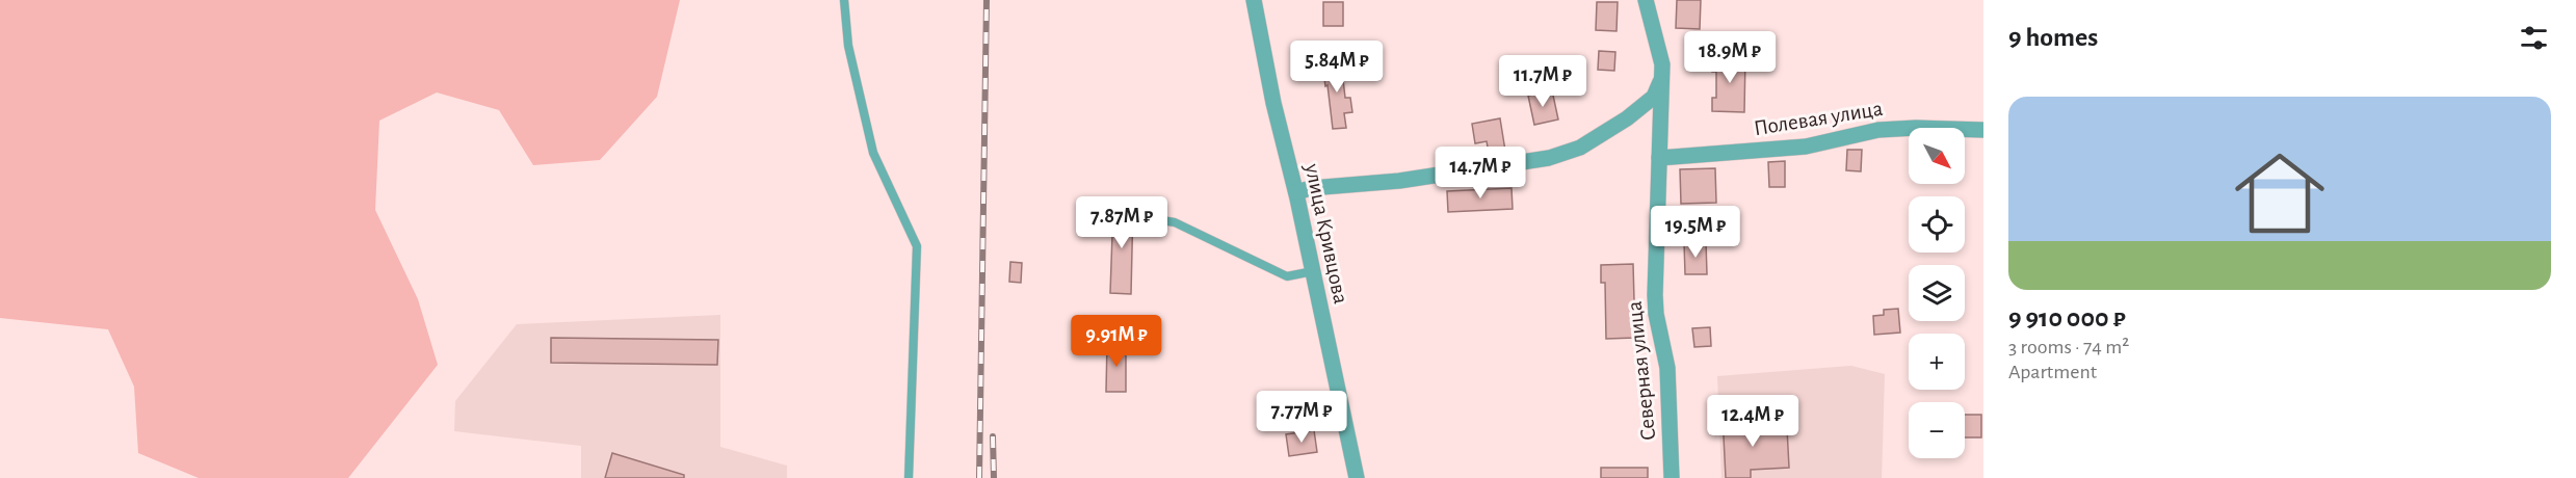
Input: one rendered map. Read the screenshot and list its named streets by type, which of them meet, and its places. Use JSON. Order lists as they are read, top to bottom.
{
  "streets": {
    "street": ["Полевая улица", "улица Кривцова", "Северная улица"]
  },
  "crossings": [
    ["Полевая улица", "Северная улица"]
  ],
  "north": "bottom right",
  "page": {
    "heading": "9 homes",
    "price": [
      "18.9M ₽",
      "5.84M ₽",
      "11.7M ₽",
      "14.7M ₽",
      "7.87M ₽",
      "19.5M ₽",
      "9.91M ₽",
      "7.77M ₽",
      "12.4M ₽"
    ],
    "list": [
      {
        "name": "9 910 000 ₽",
        "note": "3 rooms · 74 m² · Apartment"
      }
    ],
    "map_buttons": ["+", "−"]
  }
}
